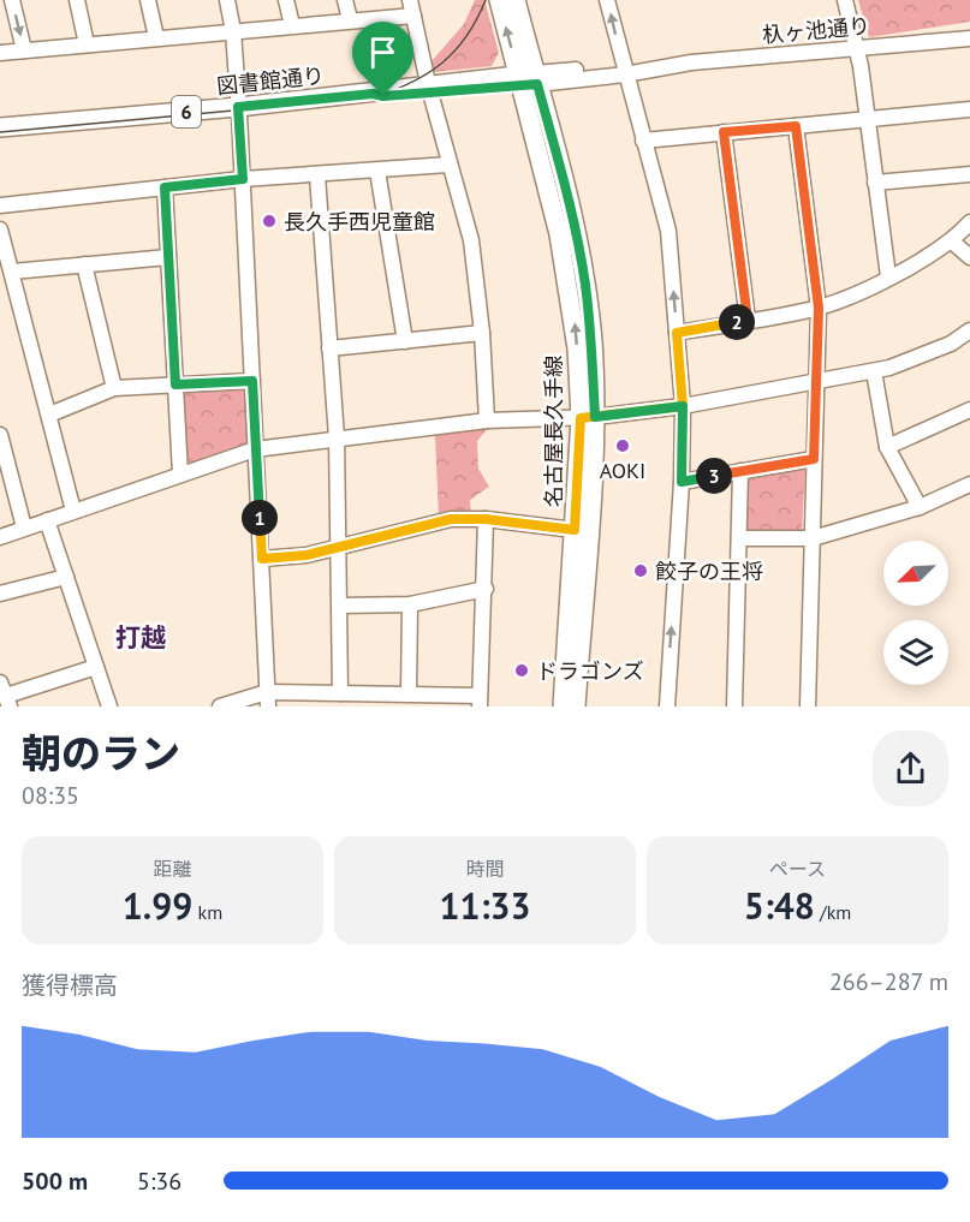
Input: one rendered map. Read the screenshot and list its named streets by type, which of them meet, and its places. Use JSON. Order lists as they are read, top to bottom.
{
  "streets": {
    "main road": ["図書館通り", "6", "名古屋長久手線"],
    "street": ["杁ヶ池通り"]
  },
  "crossings": [
    ["杁ヶ池通り", "図書館通り"],
    ["杁ヶ池通り", "名古屋長久手線"],
    ["図書館通り", "名古屋長久手線"]
  ],
  "districts": ["打越"],
  "places": [
    "長久手西児童館",
    "AOKI",
    "餃子の王将",
    "ドラゴンズ"
  ],
  "north": "bottom left",
  "page": {
    "pins": ["2", "3", "1"],
    "heading": ["朝のラン", "08:35"],
    "stats": [
      ["距離", "1.99 km"],
      ["時間", "11:33"],
      ["ペース", "5:48 /km"]
    ],
    "chart": ["獲得標高", "266–287 m"],
    "list": [
      {
        "name": "500 m",
        "note": "5:36"
      }
    ]
  }
}
